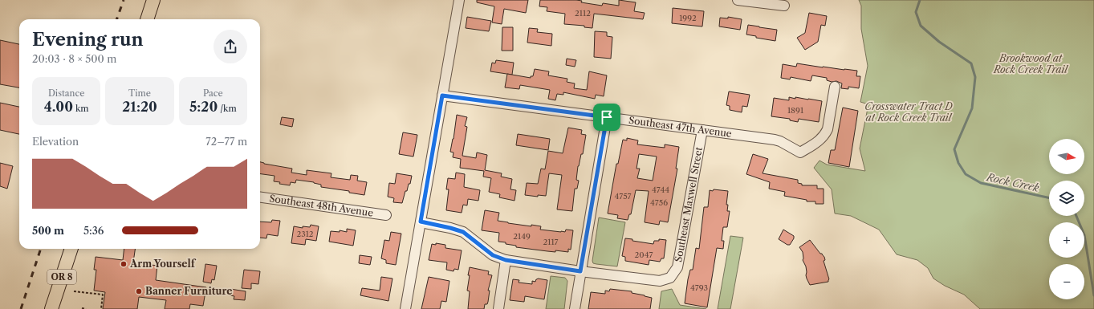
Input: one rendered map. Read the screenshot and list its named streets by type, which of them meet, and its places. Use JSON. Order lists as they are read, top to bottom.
{
  "streets": {
    "main road": ["OR 8"],
    "street": ["Southeast 47th Avenue", "Southeast Maxwell Street", "Southeast 48th Avenue"]
  },
  "crossings": [
    ["Southeast 47th Avenue", "Southeast Maxwell Street"]
  ],
  "water": ["Rock Creek"],
  "parks": ["Brookwood at Rock Creek Trail", "Crosswater Tract D at Rock Creek Trail"],
  "places": ["Arm Yourself", "Banner Furniture"],
  "house_numbers": [
    "2112",
    "1992",
    "1891",
    "4744",
    "4757",
    "4756",
    "2312",
    "2149",
    "2117",
    "2047",
    "4793"
  ],
  "north": "right",
  "page": {
    "heading": ["Evening run", "20:03 · 8 × 500 m"],
    "stats": [
      ["Distance", "4.00 km"],
      ["Time", "21:20"],
      ["Pace", "5:20 /km"]
    ],
    "chart": ["Elevation", "72–77 m"],
    "map_buttons": ["+", "−"],
    "list": [
      {
        "name": "500 m",
        "note": "5:36"
      }
    ]
  }
}
